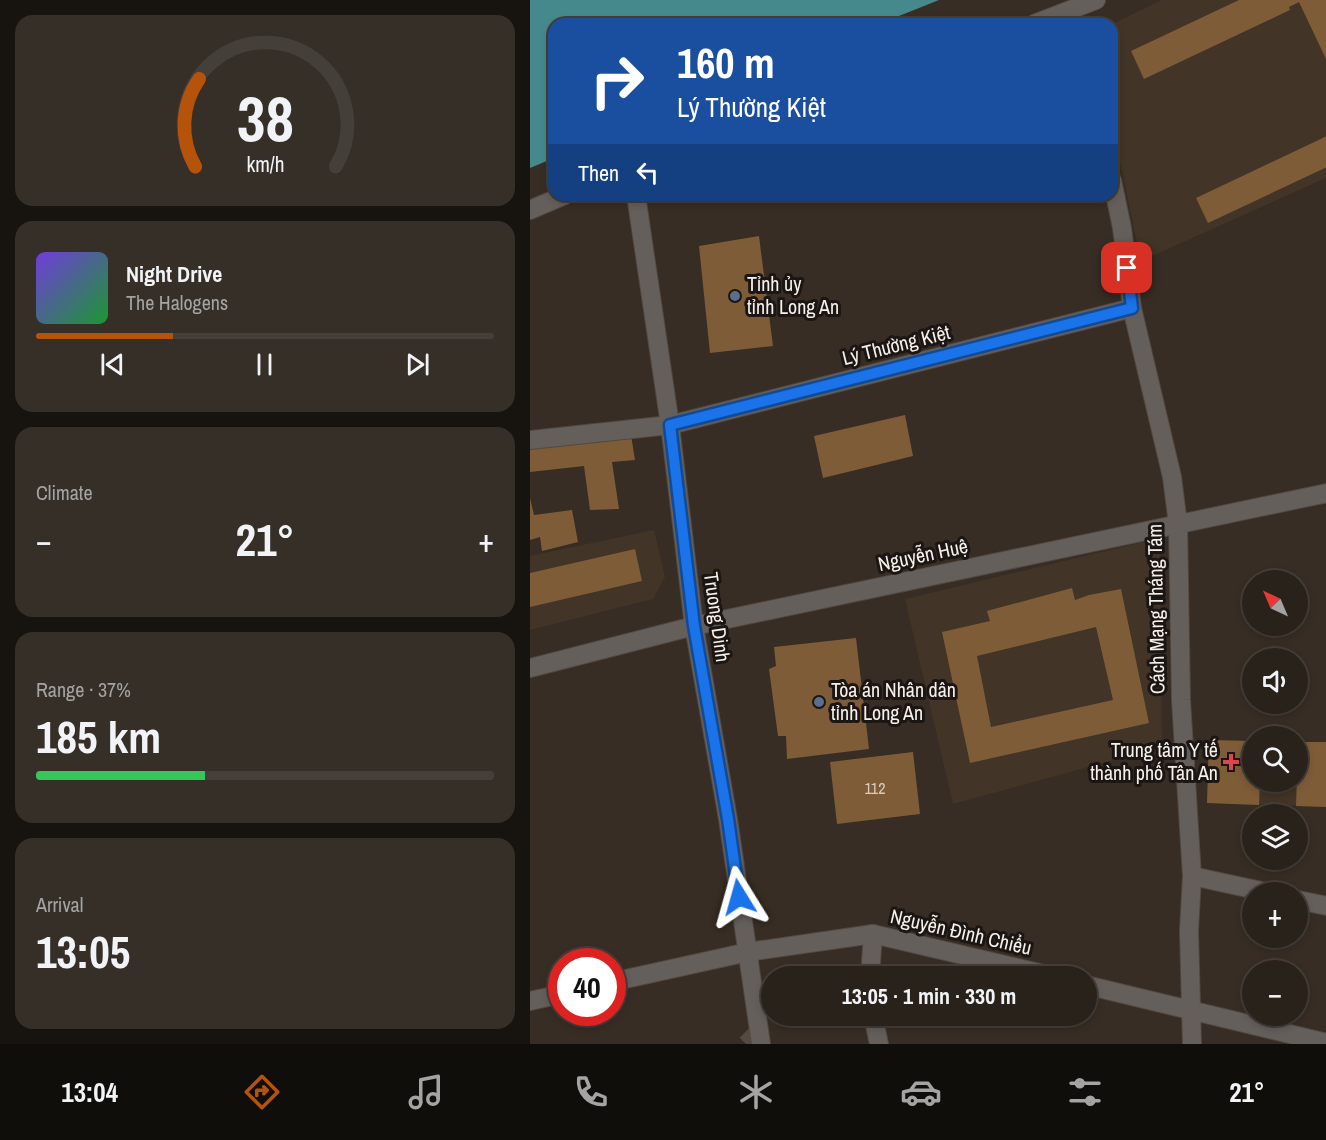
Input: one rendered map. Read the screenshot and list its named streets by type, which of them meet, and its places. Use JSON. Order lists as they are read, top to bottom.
{
  "streets": {
    "street": [
      "Lý Thường Kiệt",
      "Nguyễn Huệ",
      "Cách Mạng Tháng Tám",
      "Truong Dinh",
      "Nguyễn Đình Chiểu"
    ]
  },
  "crossings": [
    ["Lý Thường Kiệt", "Cách Mạng Tháng Tám"],
    ["Lý Thường Kiệt", "Truong Dinh"],
    ["Nguyễn Huệ", "Cách Mạng Tháng Tám"],
    ["Nguyễn Huệ", "Truong Dinh"],
    ["Truong Dinh", "Nguyễn Đình Chiểu"]
  ],
  "places": {
    "other": ["Tỉnh ủy tỉnh Long An", "Tòa án Nhân dân tỉnh Long An"],
    "health": ["Trung tâm Y tế thành phố Tân An"]
  },
  "house_numbers": ["112"],
  "north": "top left",
  "page": {
    "turn": ["160 m", "Lý Thường Kiệt"],
    "then": "Then",
    "song": ["Night Drive", "The Halogens"],
    "tile": [
      "Climate",
      ["Range · 37%", "185 km"],
      ["Arrival", "13:05"]
    ],
    "heat": ["−", "21°", "+"],
    "map_buttons": ["+", "−"],
    "limit": "40",
    "trip": "13:05 · 1 min · 330 m",
    "tabs": ["13:04", "21°"],
    "gauge": ["38", "km/h"]
  }
}
